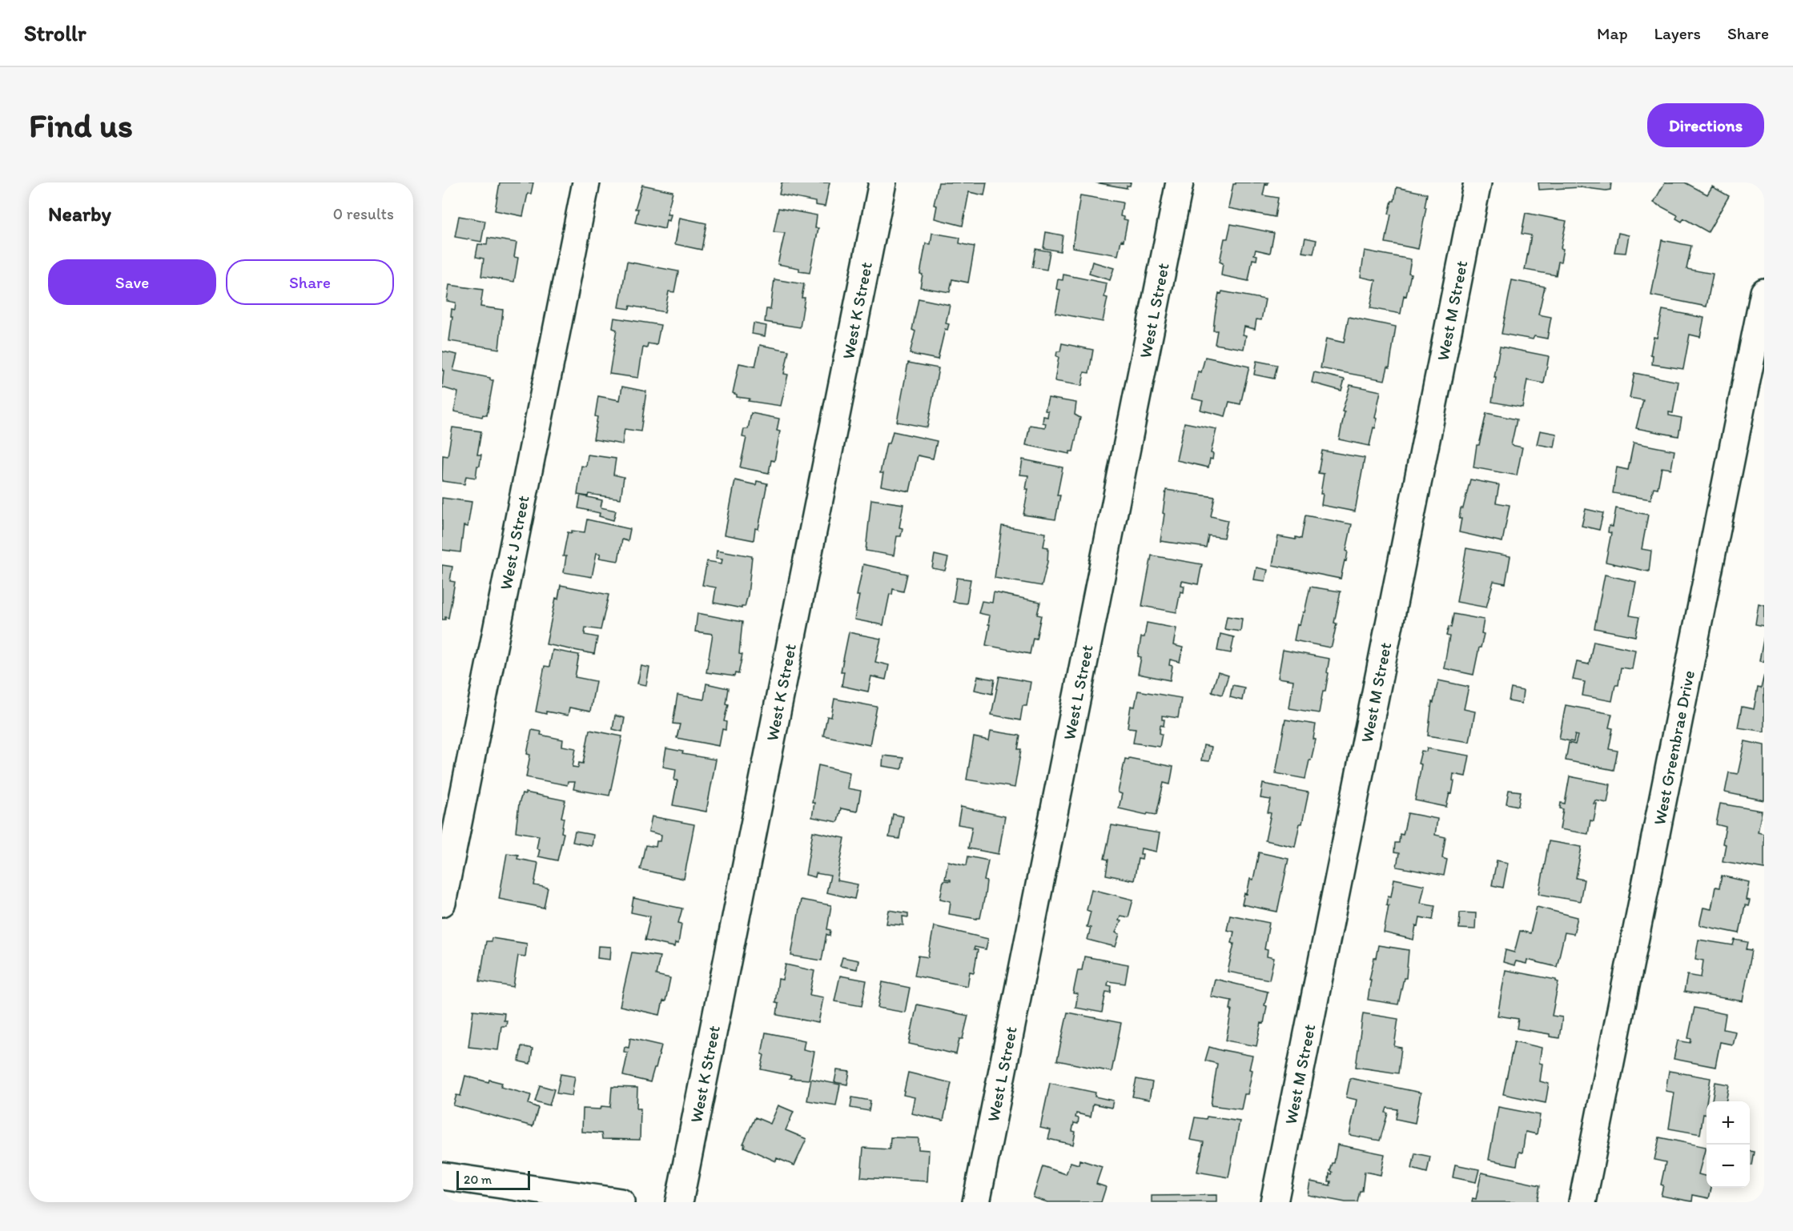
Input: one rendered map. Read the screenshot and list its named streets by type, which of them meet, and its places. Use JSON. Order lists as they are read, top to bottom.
{
  "streets": {
    "street": [
      "West K Street",
      "West L Street",
      "West M Street",
      "West J Street",
      "West Greenbrae Drive"
    ]
  },
  "scale_bar": "20 m",
  "page": {
    "header": "Strollr",
    "nav": ["Map", "Layers", "Share"],
    "buttons": [
      "Directions",
      ["Save", "Share"]
    ],
    "title": "Find us",
    "heading": ["Nearby", "0 results"],
    "map_buttons": ["+", "−"],
    "scale": "20 m"
  }
}
